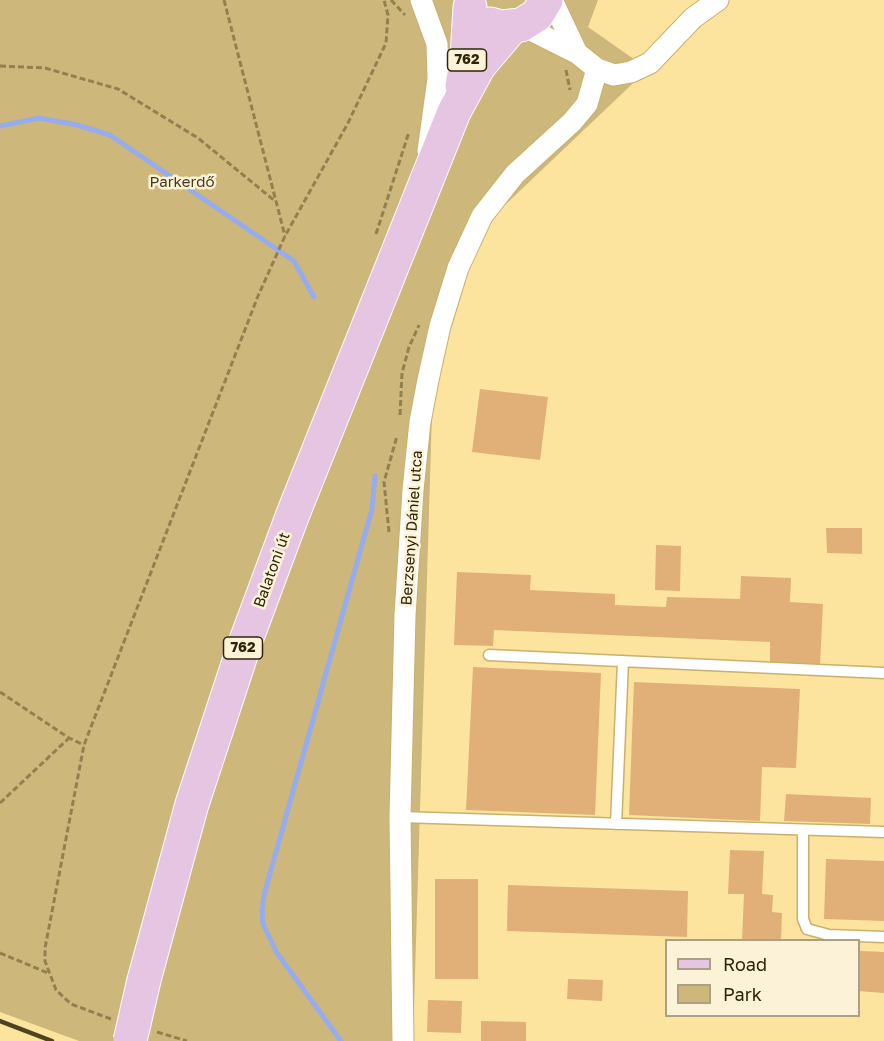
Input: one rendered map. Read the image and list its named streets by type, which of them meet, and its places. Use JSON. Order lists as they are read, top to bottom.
{
  "streets": {
    "main road": ["762", "Balatoni út"],
    "street": ["Berzsenyi Dániel utca"]
  },
  "parks": ["Parkerdő"],
  "legend": ["Road", "Park"]
}
